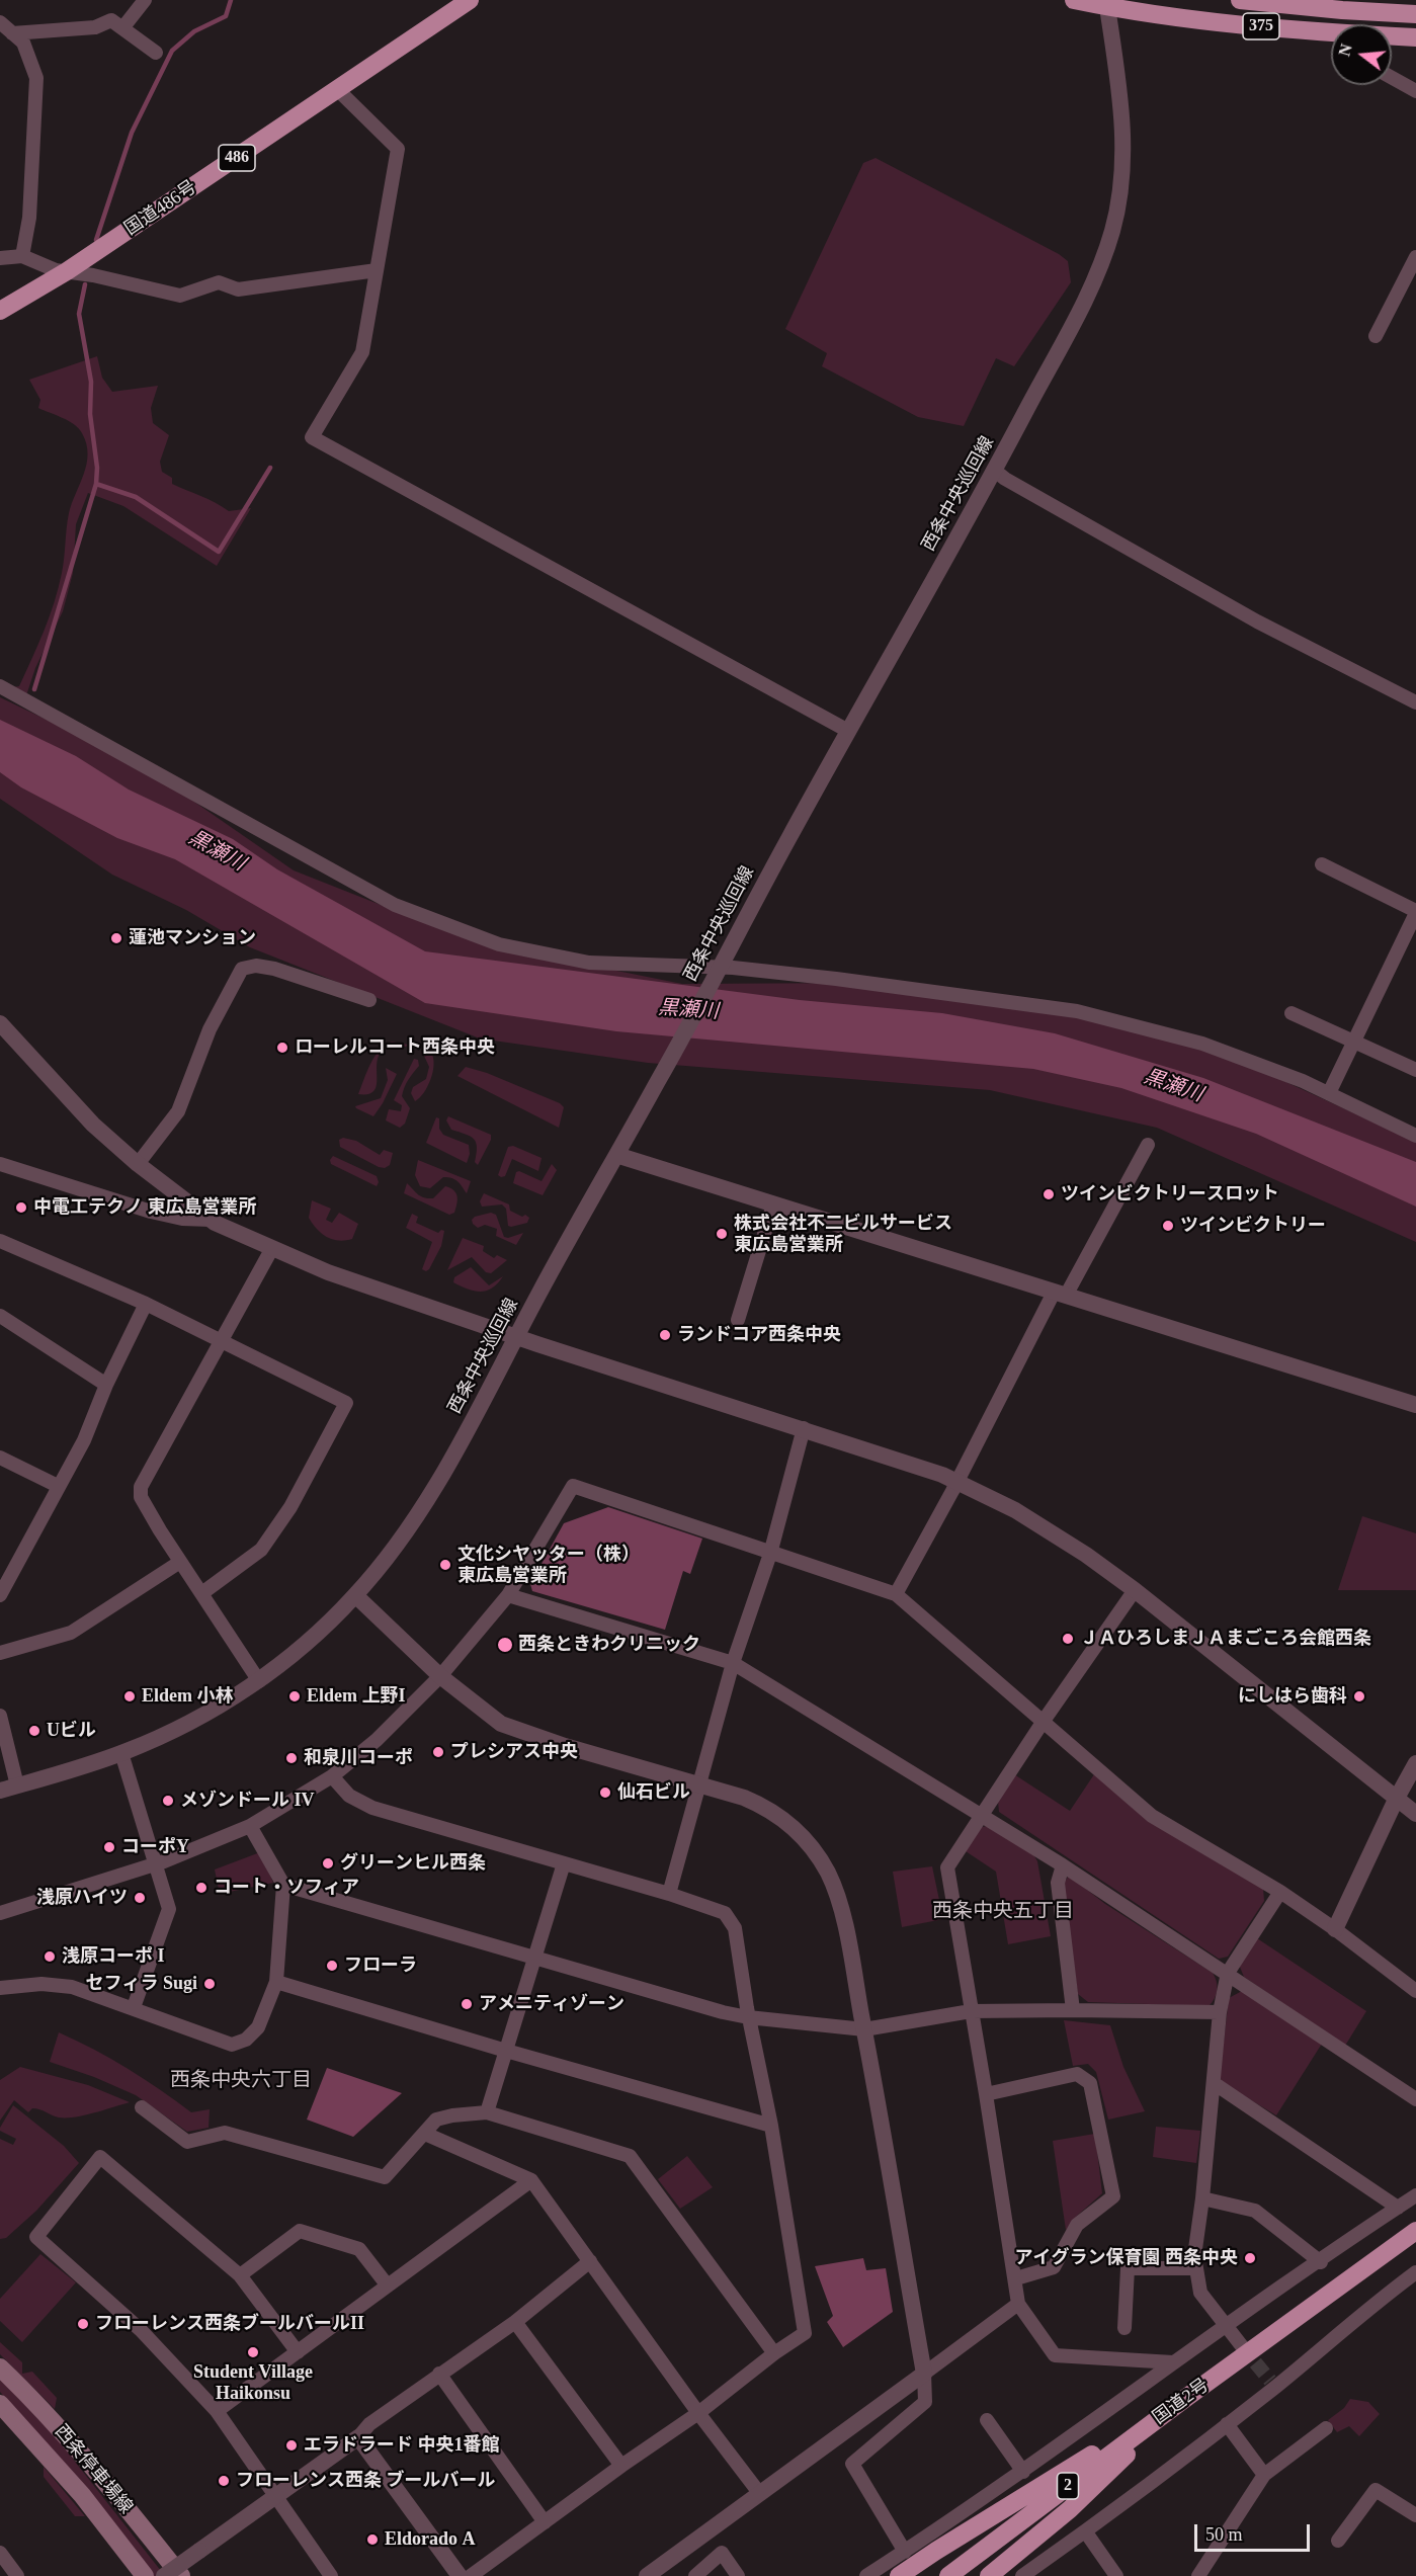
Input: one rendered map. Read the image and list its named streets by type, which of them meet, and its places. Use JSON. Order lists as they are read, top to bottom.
{
  "streets": {
    "highway": [
      "375",
      "486",
      "国道486号",
      "国道2号",
      "2"
    ],
    "main road": ["西条停車場線"],
    "street": ["西条中央巡回線"]
  },
  "crossings": [
    ["375", "西条中央巡回線"]
  ],
  "districts": ["西条中央五丁目", "西条中央六丁目"],
  "water": ["黒瀬川"],
  "places": [
    "蓮池マンション",
    "ローレルコート西条中央",
    "ツインビクトリースロット",
    "中電工テクノ 東広島営業所",
    "ツインビクトリー",
    "株式会社不二ビルサービス 東広島営業所",
    "ランドコア西条中央",
    "文化シヤッター（株） 東広島営業所",
    "ＪＡひろしまＪＡまごころ会館西条",
    "西条ときわクリニック",
    "Eldem 小林",
    "Eldem 上野I",
    "にしはら歯科",
    "Uビル",
    "プレシアス中央",
    "和泉川コーポ",
    "仙石ビル",
    "メゾンドール IV",
    "コーポY",
    "グリーンヒル西条",
    "コート・ソフィア",
    "浅原ハイツ",
    "浅原コーポ I",
    "フローラ",
    "セフィラ Sugi",
    "アメニティゾーン",
    "アイグラン保育園 西条中央",
    "フローレンス西条ブールバールII",
    "Student Village Haikonsu",
    "エラドラード 中央1番館",
    "フローレンス西条 ブールバール",
    "Eldorado A"
  ],
  "scale_bar": "50 m",
  "north": "left"
}
